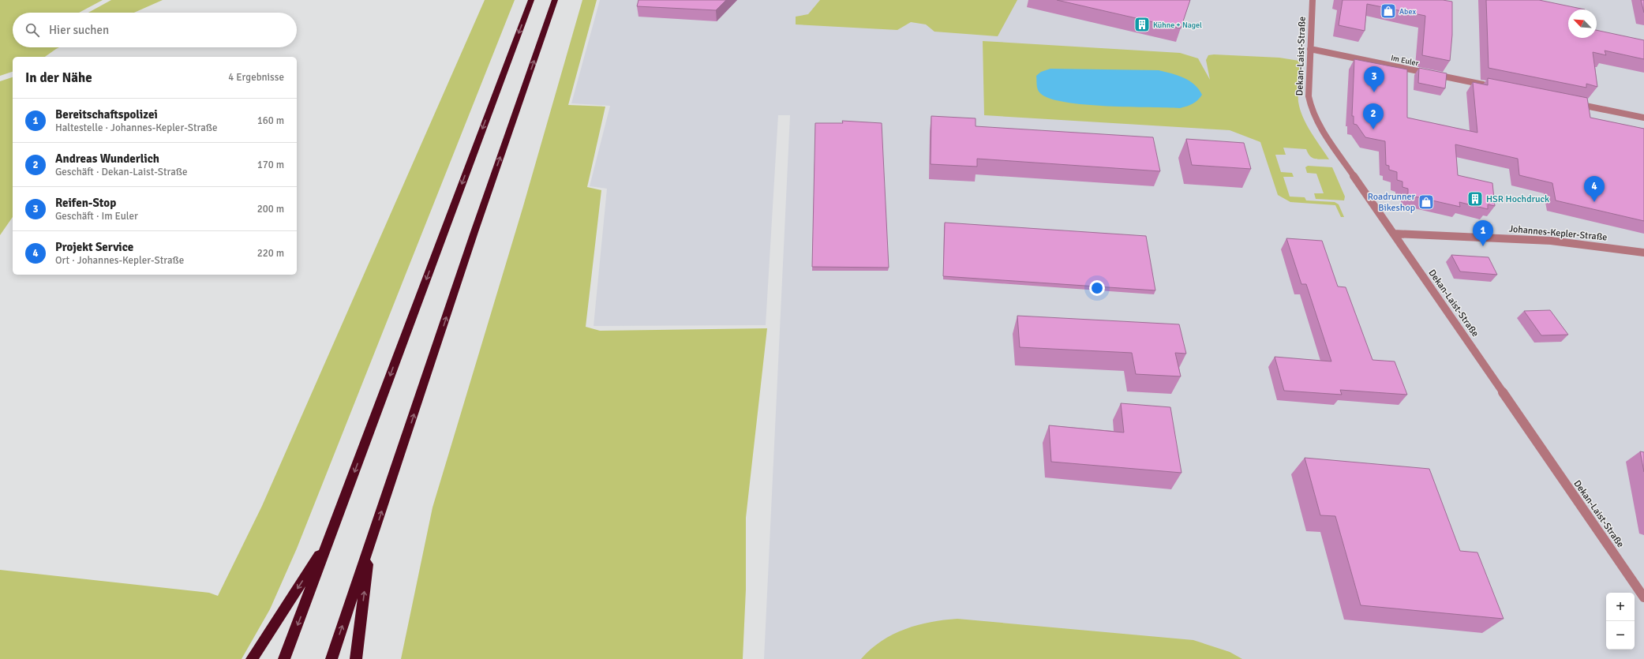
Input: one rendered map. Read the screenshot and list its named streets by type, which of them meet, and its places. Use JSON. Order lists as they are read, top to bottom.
{
  "streets": {
    "street": ["Dekan-Laist-Straße", "Im Euler", "Johannes-Kepler-Straße"]
  },
  "crossings": [
    ["Dekan-Laist-Straße", "Im Euler"],
    ["Dekan-Laist-Straße", "Johannes-Kepler-Straße"]
  ],
  "places": {
    "shop": ["Abex", "Roadrunner Bikeshop"],
    "building": ["Kühne + Nagel", "HSR Hochdruck"]
  },
  "north": "top left",
  "page": {
    "search": "Hier suchen",
    "heading": ["In der Nähe", "4 Ergebnisse"],
    "pins": [
      "3",
      "2",
      "4",
      "1"
    ],
    "list": [
      {
        "mark": "1",
        "name": "Bereitschaftspolizei",
        "note": "Haltestelle · Johannes-Kepler-Straße",
        "value": "160 m"
      },
      {
        "mark": "2",
        "name": "Andreas Wunderlich",
        "note": "Geschäft · Dekan-Laist-Straße",
        "value": "170 m"
      },
      {
        "mark": "3",
        "name": "Reifen-Stop",
        "note": "Geschäft · Im Euler",
        "value": "200 m"
      },
      {
        "mark": "4",
        "name": "Projekt Service",
        "note": "Ort · Johannes-Kepler-Straße",
        "value": "220 m"
      }
    ],
    "map_buttons": ["+", "−"]
  }
}
